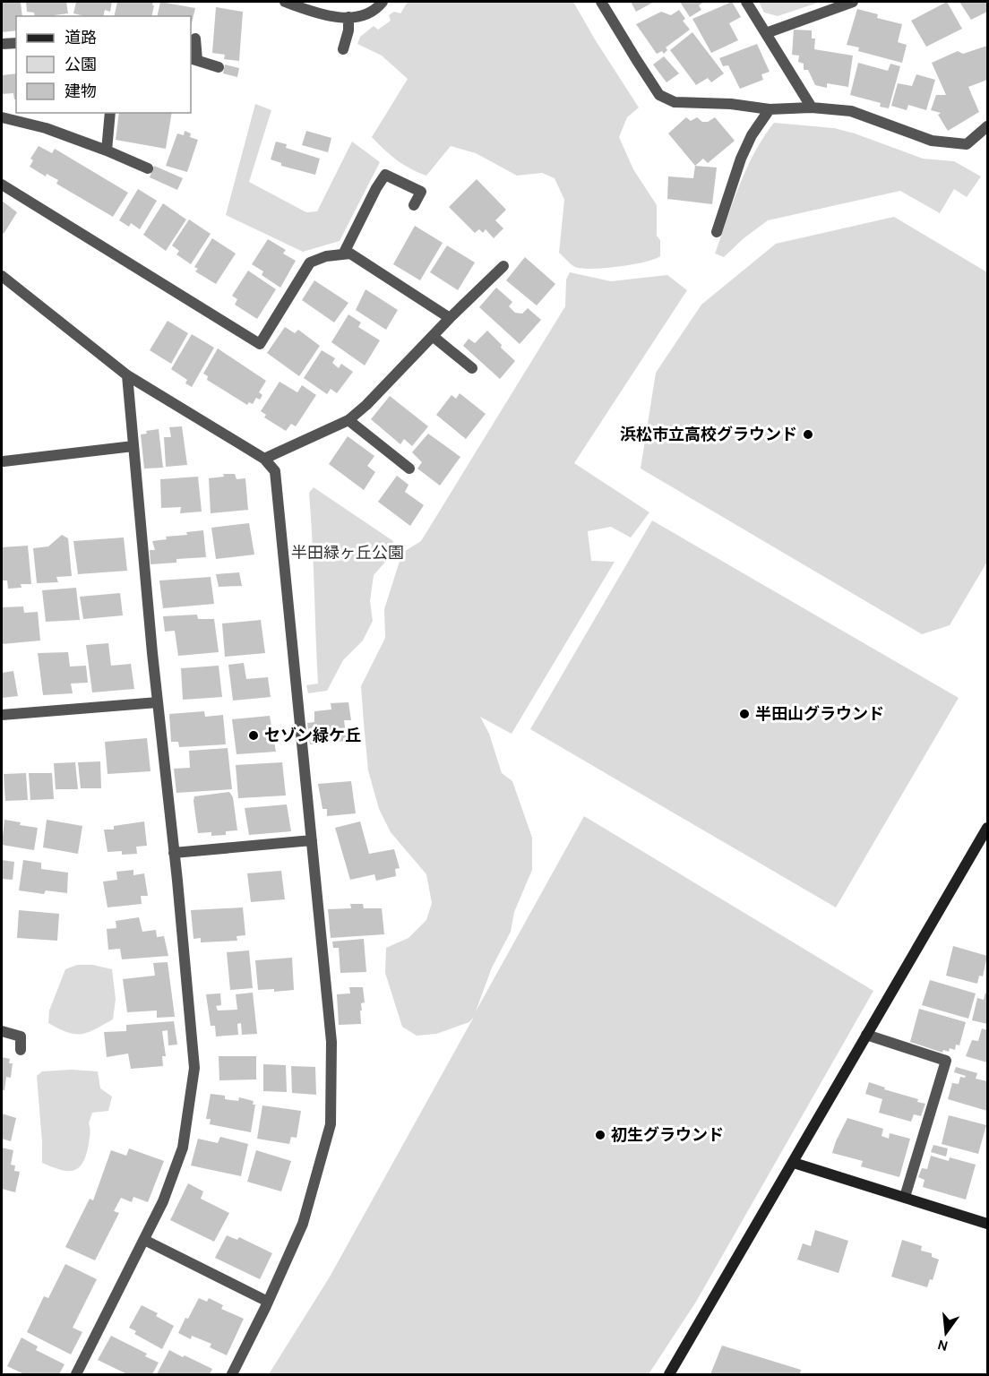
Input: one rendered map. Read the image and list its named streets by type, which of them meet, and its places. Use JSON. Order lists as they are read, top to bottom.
{
  "parks": ["半田緑ヶ丘公園"],
  "places": [
    "浜松市立高校グラウンド",
    "半田山グラウンド",
    "セゾン緑ケ丘",
    "初生グラウンド"
  ],
  "legend": ["道路", "公園", "建物"],
  "north": "bottom"
}
